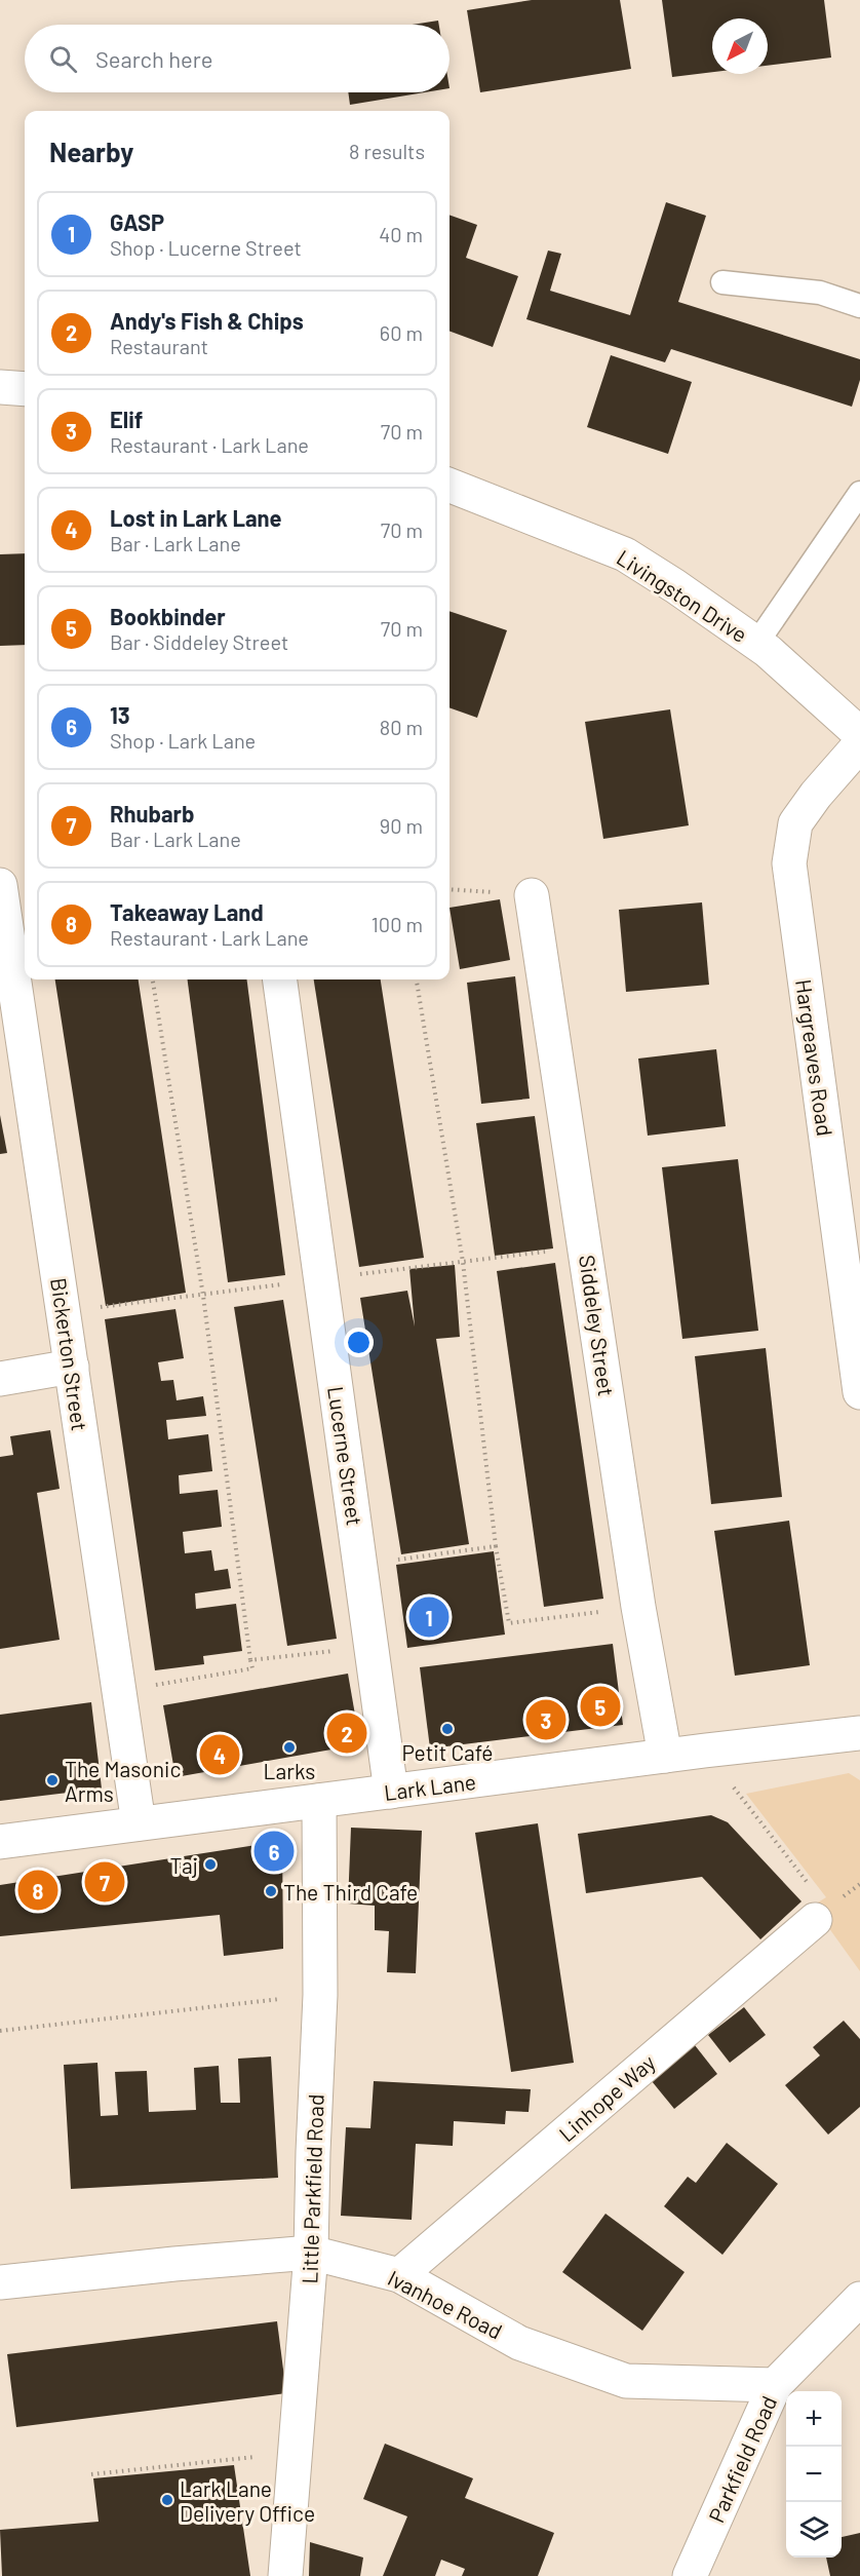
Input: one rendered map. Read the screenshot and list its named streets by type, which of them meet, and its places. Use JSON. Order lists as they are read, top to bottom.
{
  "streets": {
    "street": [
      "Livingston Drive",
      "Hargreaves Road",
      "Siddeley Street",
      "Bickerton Street",
      "Lucerne Street",
      "Lark Lane",
      "Linhope Way",
      "Little Parkfield Road",
      "Ivanhoe Road",
      "Parkfield Road"
    ]
  },
  "crossings": [
    ["Siddeley Street", "Lark Lane"],
    ["Bickerton Street", "Lark Lane"],
    ["Lucerne Street", "Lark Lane"],
    ["Lark Lane", "Little Parkfield Road"],
    ["Linhope Way", "Ivanhoe Road"],
    ["Little Parkfield Road", "Ivanhoe Road"],
    ["Ivanhoe Road", "Parkfield Road"]
  ],
  "places": [
    "Petit Café",
    "Larks",
    "The Masonic Arms",
    "Taj",
    "The Third Cafe",
    "Lark Lane Delivery Office"
  ],
  "north": "bottom left",
  "page": {
    "search": "Search here",
    "heading": ["Nearby", "8 results"],
    "list": [
      {
        "mark": "1",
        "name": "GASP",
        "note": "Shop · Lucerne Street",
        "value": "40 m"
      },
      {
        "mark": "2",
        "name": "Andy's Fish & Chips",
        "note": "Restaurant",
        "value": "60 m"
      },
      {
        "mark": "3",
        "name": "Elif",
        "note": "Restaurant · Lark Lane",
        "value": "70 m"
      },
      {
        "mark": "4",
        "name": "Lost in Lark Lane",
        "note": "Bar · Lark Lane",
        "value": "70 m"
      },
      {
        "mark": "5",
        "name": "Bookbinder",
        "note": "Bar · Siddeley Street",
        "value": "70 m"
      },
      {
        "mark": "6",
        "name": "13",
        "note": "Shop · Lark Lane",
        "value": "80 m"
      },
      {
        "mark": "7",
        "name": "Rhubarb",
        "note": "Bar · Lark Lane",
        "value": "90 m"
      },
      {
        "mark": "8",
        "name": "Takeaway Land",
        "note": "Restaurant · Lark Lane",
        "value": "100 m"
      }
    ],
    "pins": [
      "1",
      "5",
      "3",
      "2",
      "4",
      "6",
      "7",
      "8"
    ],
    "map_buttons": ["+", "−"]
  }
}
